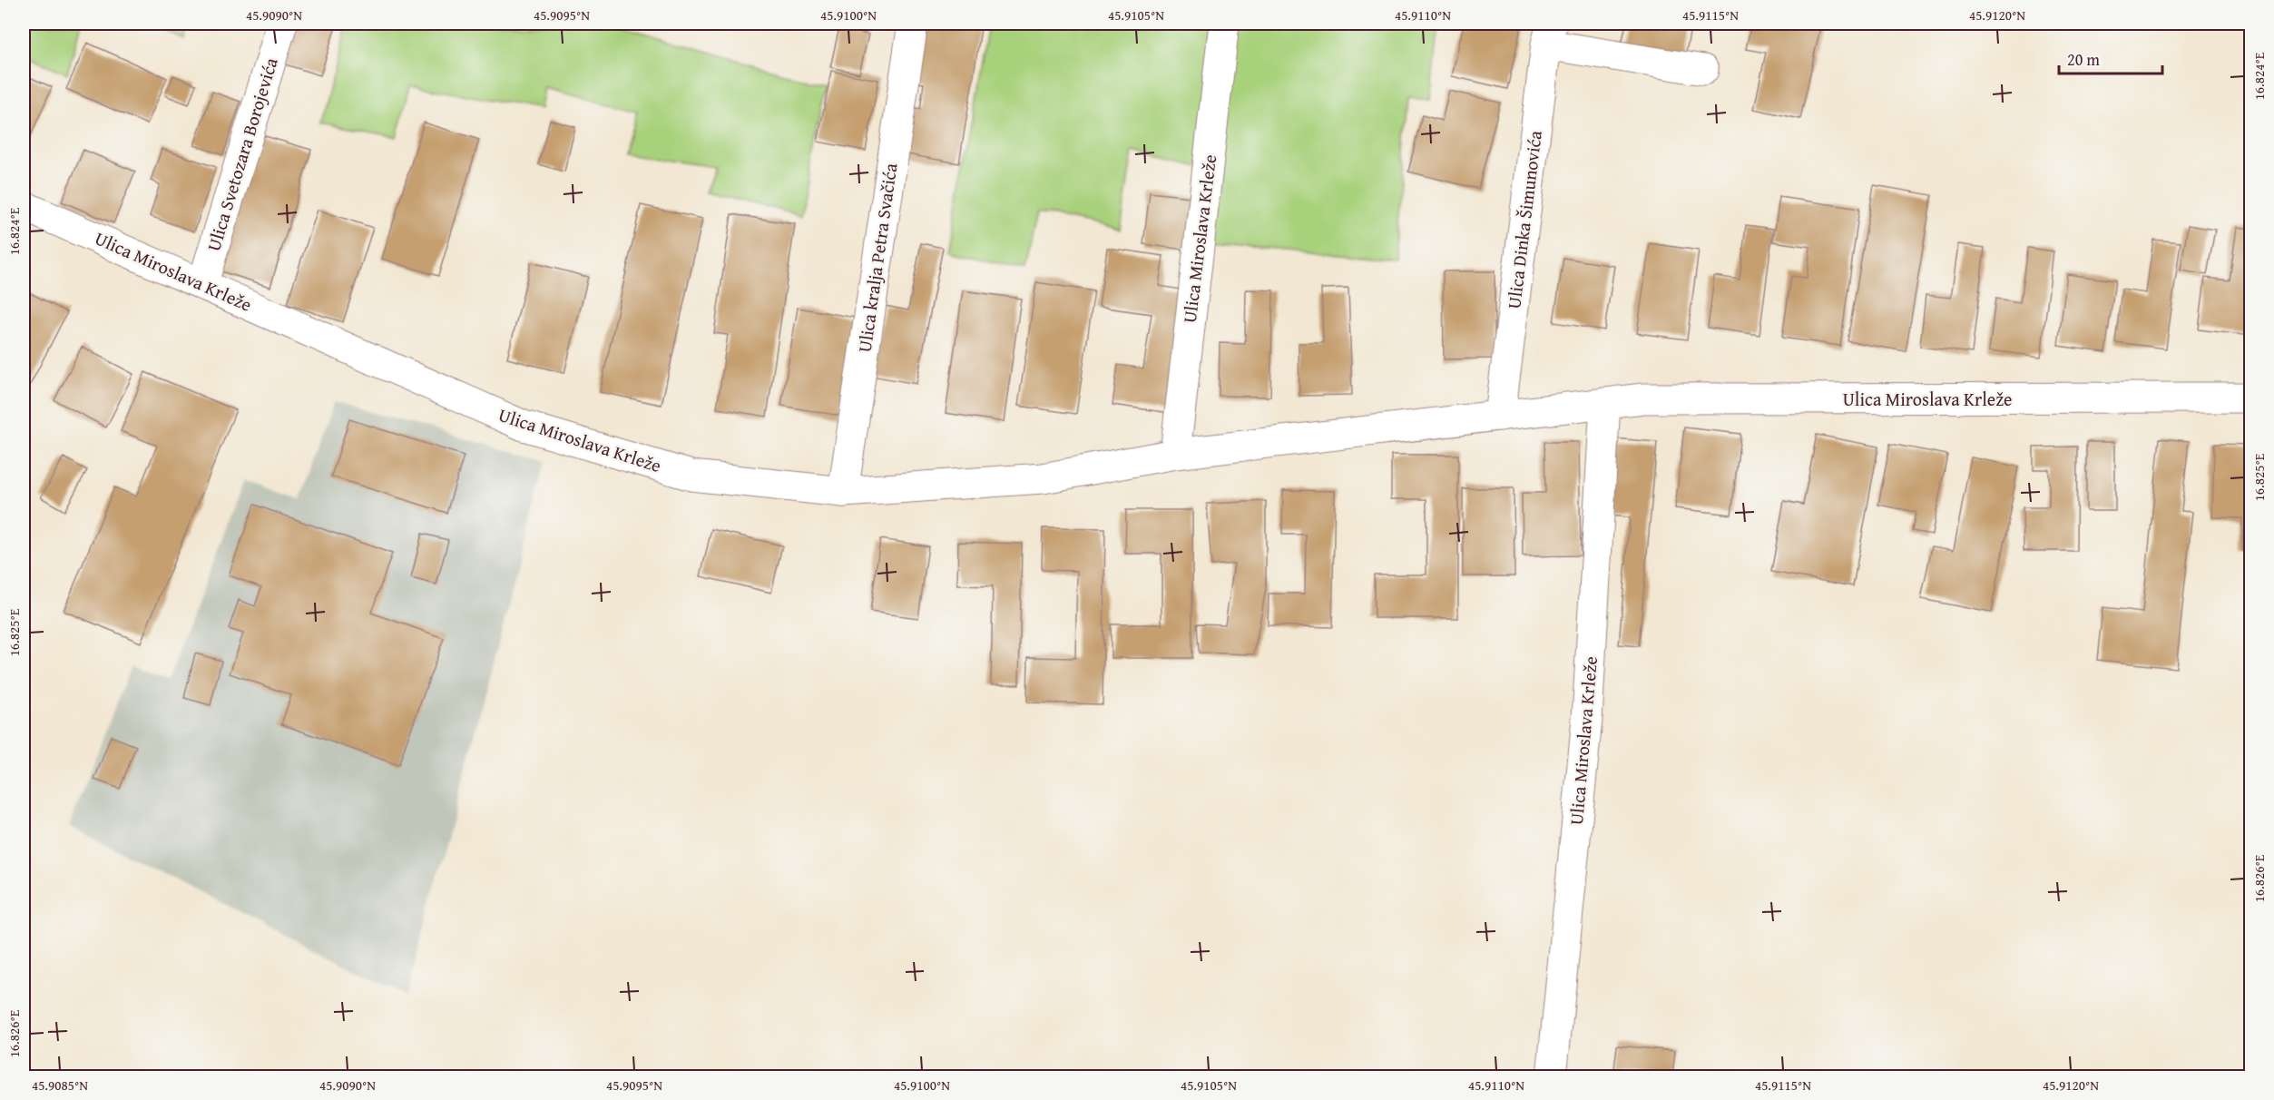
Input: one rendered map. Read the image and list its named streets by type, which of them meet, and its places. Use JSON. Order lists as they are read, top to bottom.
{
  "streets": {
    "main road": [
      "Ulica Svetozara Borojevića",
      "Ulica Dinka Šimunovića",
      "Ulica Miroslava Krleže",
      "Ulica kralja Petra Svačića"
    ]
  },
  "crossings": [
    ["Ulica Svetozara Borojevića", "Ulica Miroslava Krleže"],
    ["Ulica Dinka Šimunovića", "Ulica Miroslava Krleže"],
    ["Ulica Miroslava Krleže", "Ulica kralja Petra Svačića"]
  ],
  "scale_bar": "20 m",
  "coordinates": [
    "45.9090°N",
    "45.9095°N",
    "45.9100°N",
    "45.9105°N",
    "45.9110°N",
    "45.9115°N",
    "45.9120°N",
    "16.824°E",
    "16.825°E",
    "16.826°E",
    "45.9085°N"
  ]
}
